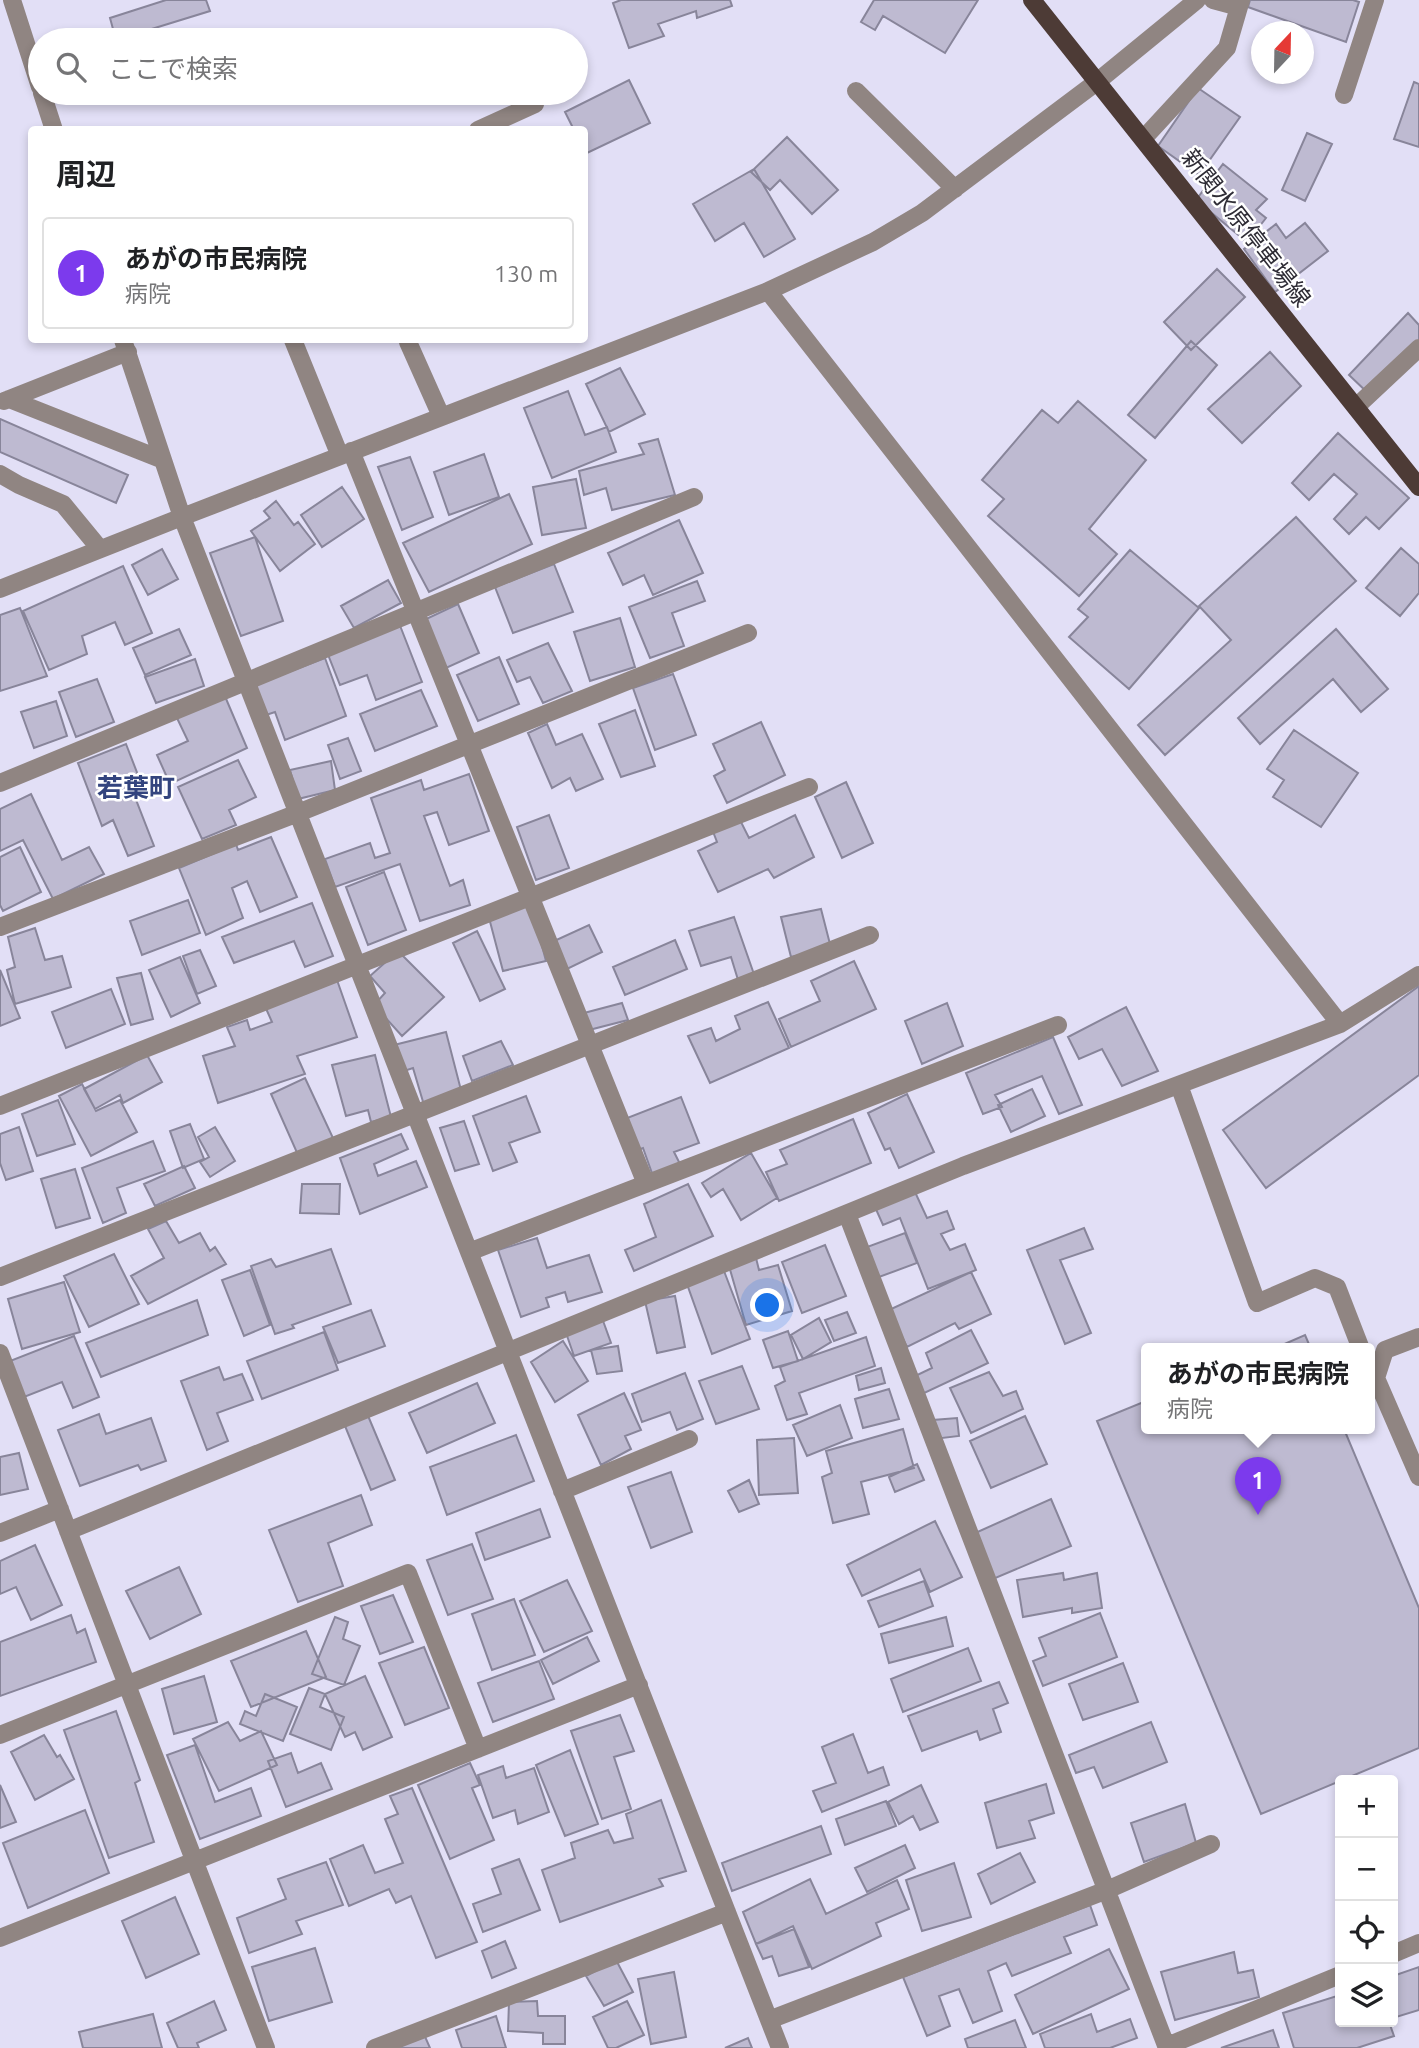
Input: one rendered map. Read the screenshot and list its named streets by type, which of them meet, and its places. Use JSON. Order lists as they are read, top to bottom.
{
  "streets": {
    "main road": ["新関水原停車場線"]
  },
  "districts": ["若葉町"],
  "north": "top",
  "page": {
    "search": "ここで検索",
    "heading": "周辺",
    "list": [
      {
        "mark": "1",
        "name": "あがの市民病院",
        "note": "病院",
        "value": "130 m"
      }
    ],
    "popup": ["あがの市民病院", "病院"],
    "pins": "1",
    "map_buttons": ["+", "−"]
  }
}
